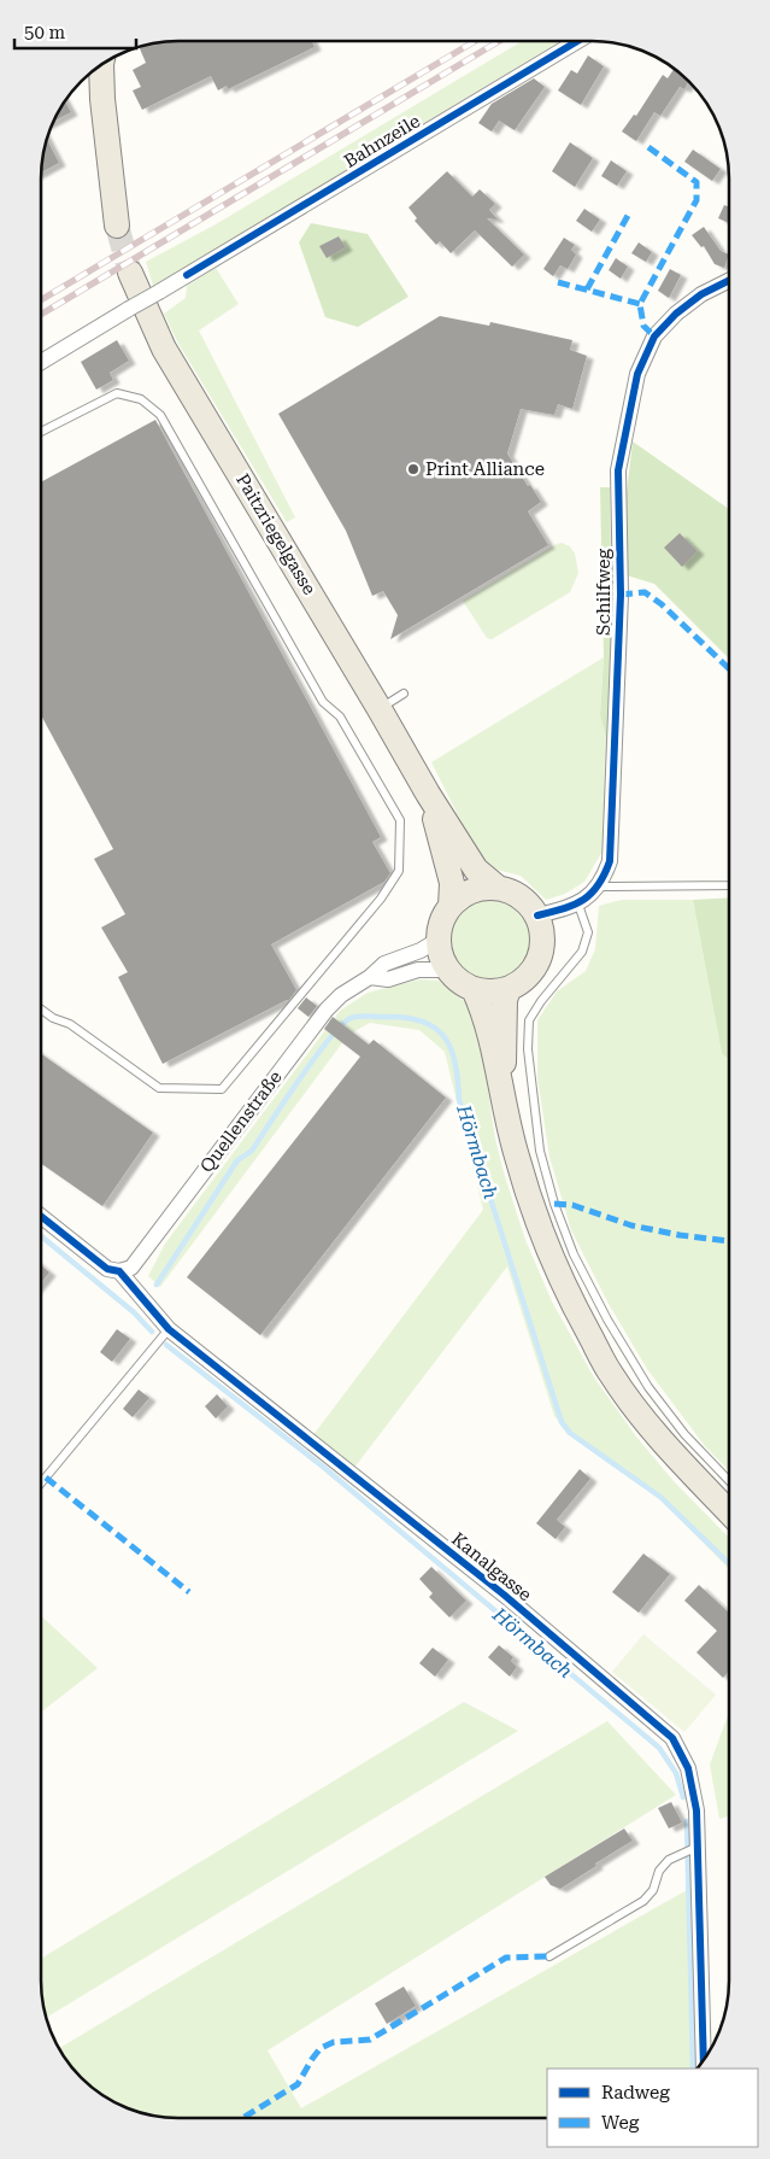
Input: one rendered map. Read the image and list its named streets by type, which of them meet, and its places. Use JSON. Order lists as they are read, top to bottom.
{
  "streets": {
    "main road": ["Paitzriegelgasse"],
    "street": [
      "Bahnzeile",
      "Schilfweg",
      "Quellenstraße",
      "Kanalgasse"
    ]
  },
  "crossings": [
    ["Paitzriegelgasse", "Schilfweg"],
    ["Paitzriegelgasse", "Quellenstraße"],
    ["Schilfweg", "Quellenstraße"],
    ["Quellenstraße", "Kanalgasse"]
  ],
  "water": ["Hörmbach"],
  "places": ["Print Alliance"],
  "legend": ["Radweg", "Weg"],
  "scale_bar": "50 m"
}
